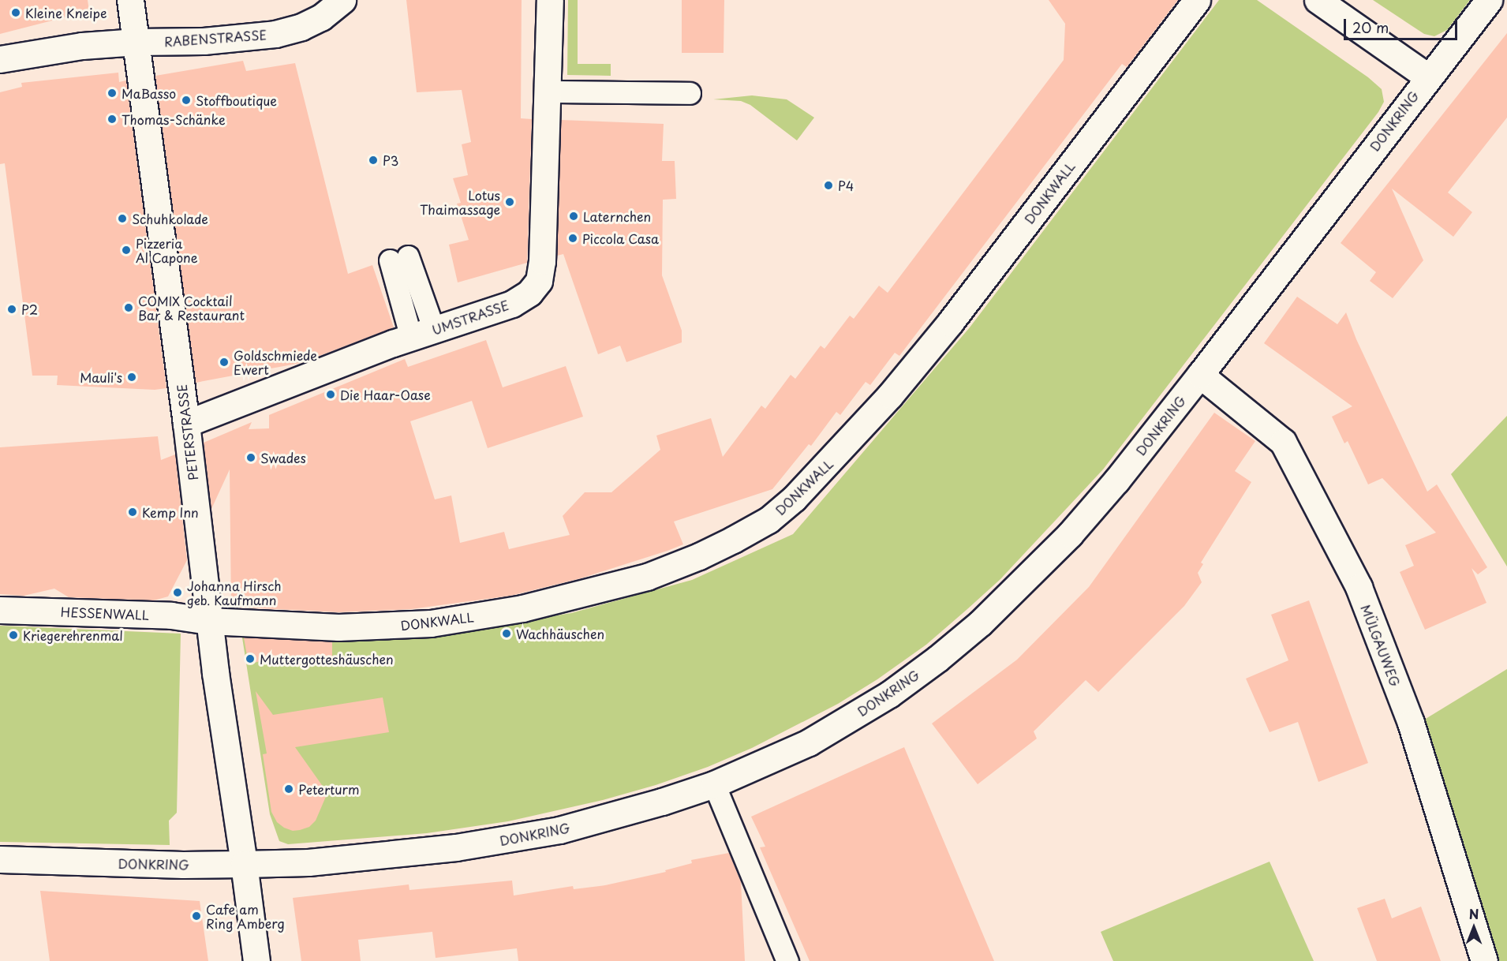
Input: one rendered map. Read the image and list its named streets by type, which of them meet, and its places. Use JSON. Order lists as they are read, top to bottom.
{
  "streets": {
    "street": [
      "RABENSTRASSE",
      "DONKRING",
      "DONKWALL",
      "UMSTRASSE",
      "PETERSTRASSE",
      "HESSENWALL",
      "MÜLGAUWEG"
    ]
  },
  "crossings": [
    ["RABENSTRASSE", "PETERSTRASSE"],
    ["DONKRING", "PETERSTRASSE"],
    ["DONKRING", "MÜLGAUWEG"],
    ["DONKWALL", "PETERSTRASSE"],
    ["DONKWALL", "HESSENWALL"],
    ["UMSTRASSE", "PETERSTRASSE"],
    ["PETERSTRASSE", "HESSENWALL"]
  ],
  "places": [
    "Kleine Kneipe",
    "MaBasso",
    "Stoffboutique",
    "Thomas-Schänke",
    "P3",
    "P4",
    "Lotus Thaimassage",
    "Laternchen",
    "Schuhkolade",
    "Piccola Casa",
    "Pizzeria Al Capone",
    "COMIX Cocktail Bar & Restaurant",
    "P2",
    "Goldschmiede Ewert",
    "Mauli's",
    "Die Haar-Oase",
    "Swades",
    "Kemp Inn",
    "Johanna Hirsch geb. Kaufmann",
    "Wachhäuschen",
    "Kriegerehrenmal",
    "Muttergotteshäuschen",
    "Peterturm",
    "Cafe am Ring Amberg"
  ],
  "scale_bar": "20 m",
  "north": "top"
}
